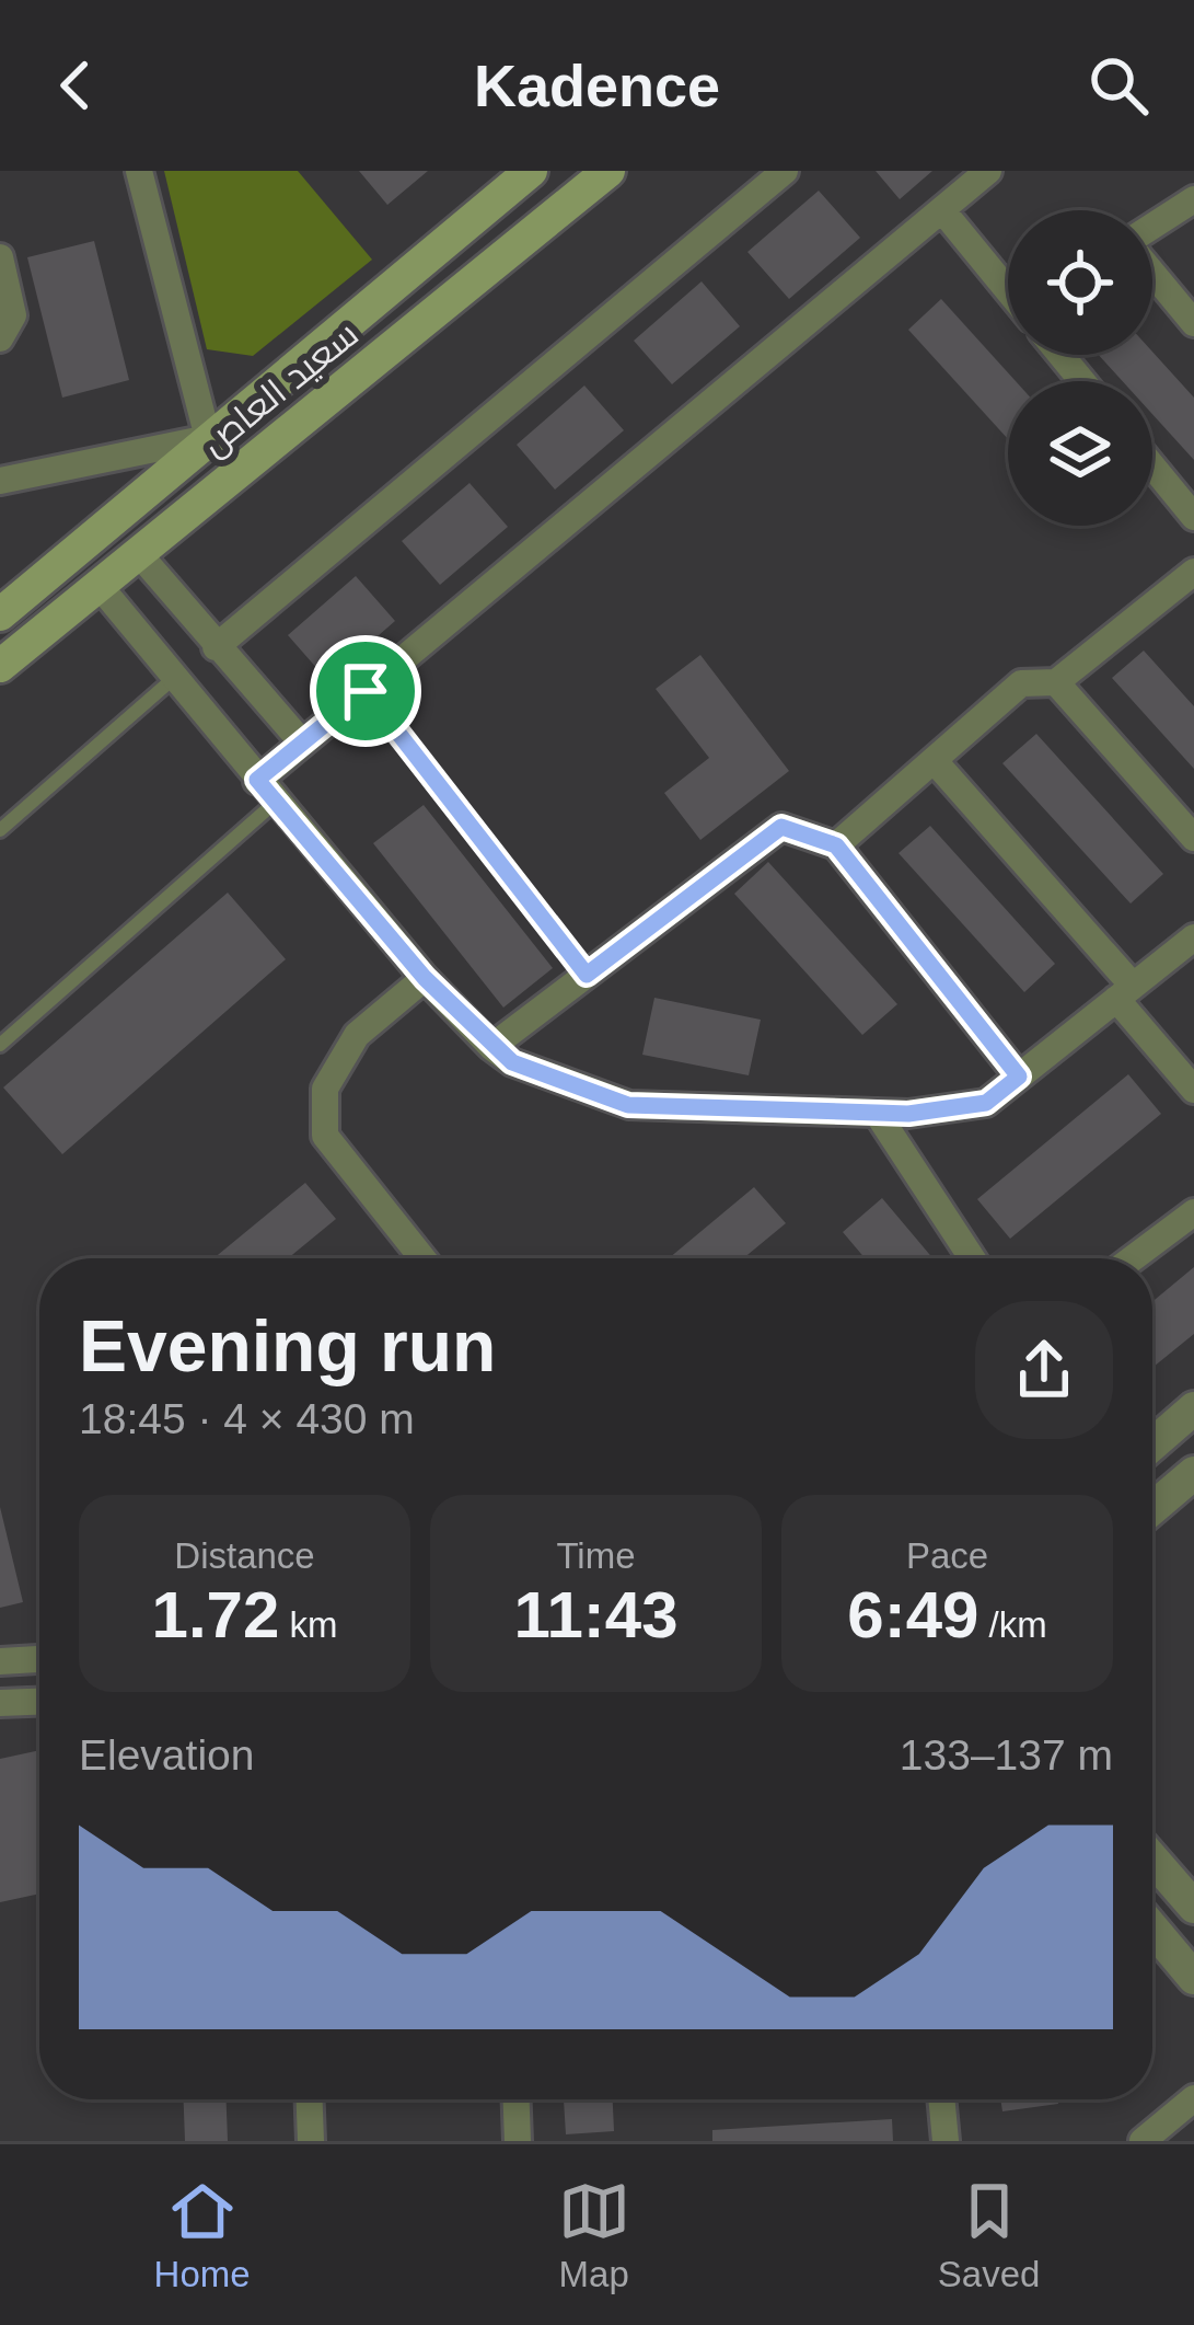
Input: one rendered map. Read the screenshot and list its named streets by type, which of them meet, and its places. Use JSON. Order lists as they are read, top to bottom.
{
  "streets": {
    "main road": ["سعيد العاص"]
  },
  "page": {
    "header": "Kadence",
    "heading": ["Evening run", "18:45 · 4 × 430 m"],
    "stats": [
      ["Distance", "1.72 km"],
      ["Time", "11:43"],
      ["Pace", "6:49 /km"]
    ],
    "chart": ["Elevation", "133–137 m"],
    "tabs": ["Home", "Map", "Saved"]
  }
}
